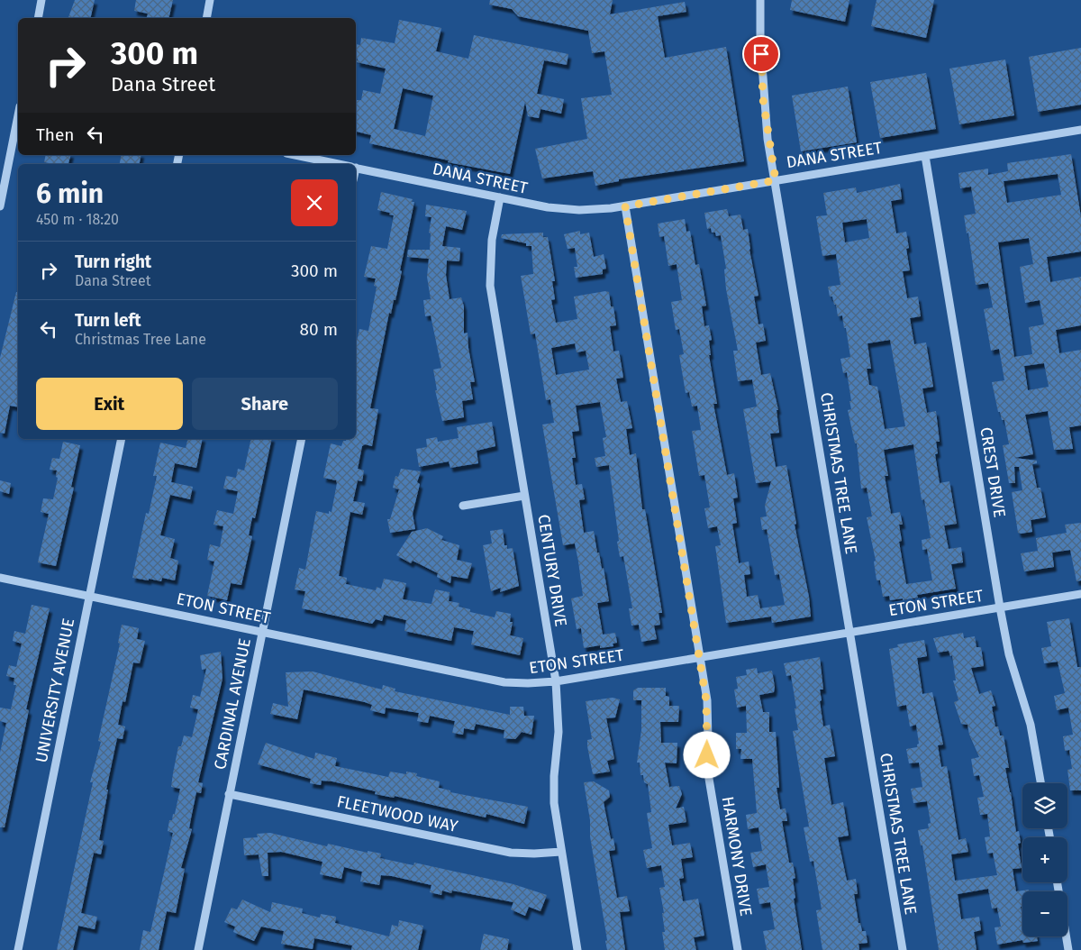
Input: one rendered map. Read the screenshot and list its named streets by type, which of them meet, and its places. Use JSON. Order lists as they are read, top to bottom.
{
  "streets": {
    "street": [
      "DANA STREET",
      "CREST DRIVE",
      "CHRISTMAS TREE LANE",
      "CENTURY DRIVE",
      "ETON STREET",
      "UNIVERSITY AVENUE",
      "CARDINAL AVENUE",
      "FLEETWOOD WAY",
      "HARMONY DRIVE"
    ]
  },
  "crossings": [
    ["DANA STREET", "CREST DRIVE"],
    ["DANA STREET", "CHRISTMAS TREE LANE"],
    ["DANA STREET", "CENTURY DRIVE"],
    ["DANA STREET", "HARMONY DRIVE"],
    ["CREST DRIVE", "ETON STREET"],
    ["CHRISTMAS TREE LANE", "ETON STREET"],
    ["CENTURY DRIVE", "ETON STREET"],
    ["CENTURY DRIVE", "FLEETWOOD WAY"],
    ["ETON STREET", "UNIVERSITY AVENUE"],
    ["ETON STREET", "CARDINAL AVENUE"],
    ["ETON STREET", "HARMONY DRIVE"],
    ["CARDINAL AVENUE", "FLEETWOOD WAY"]
  ],
  "page": {
    "turn": ["300 m", "Dana Street"],
    "then": "Then",
    "heading": ["6 min", "450 m · 18:20"],
    "list": [
      {
        "name": "Turn right",
        "note": "Dana Street",
        "value": "300 m"
      },
      {
        "name": "Turn left",
        "note": "Christmas Tree Lane",
        "value": "80 m"
      }
    ],
    "buttons": ["Exit", "Share"],
    "map_buttons": ["+", "−"]
  }
}
